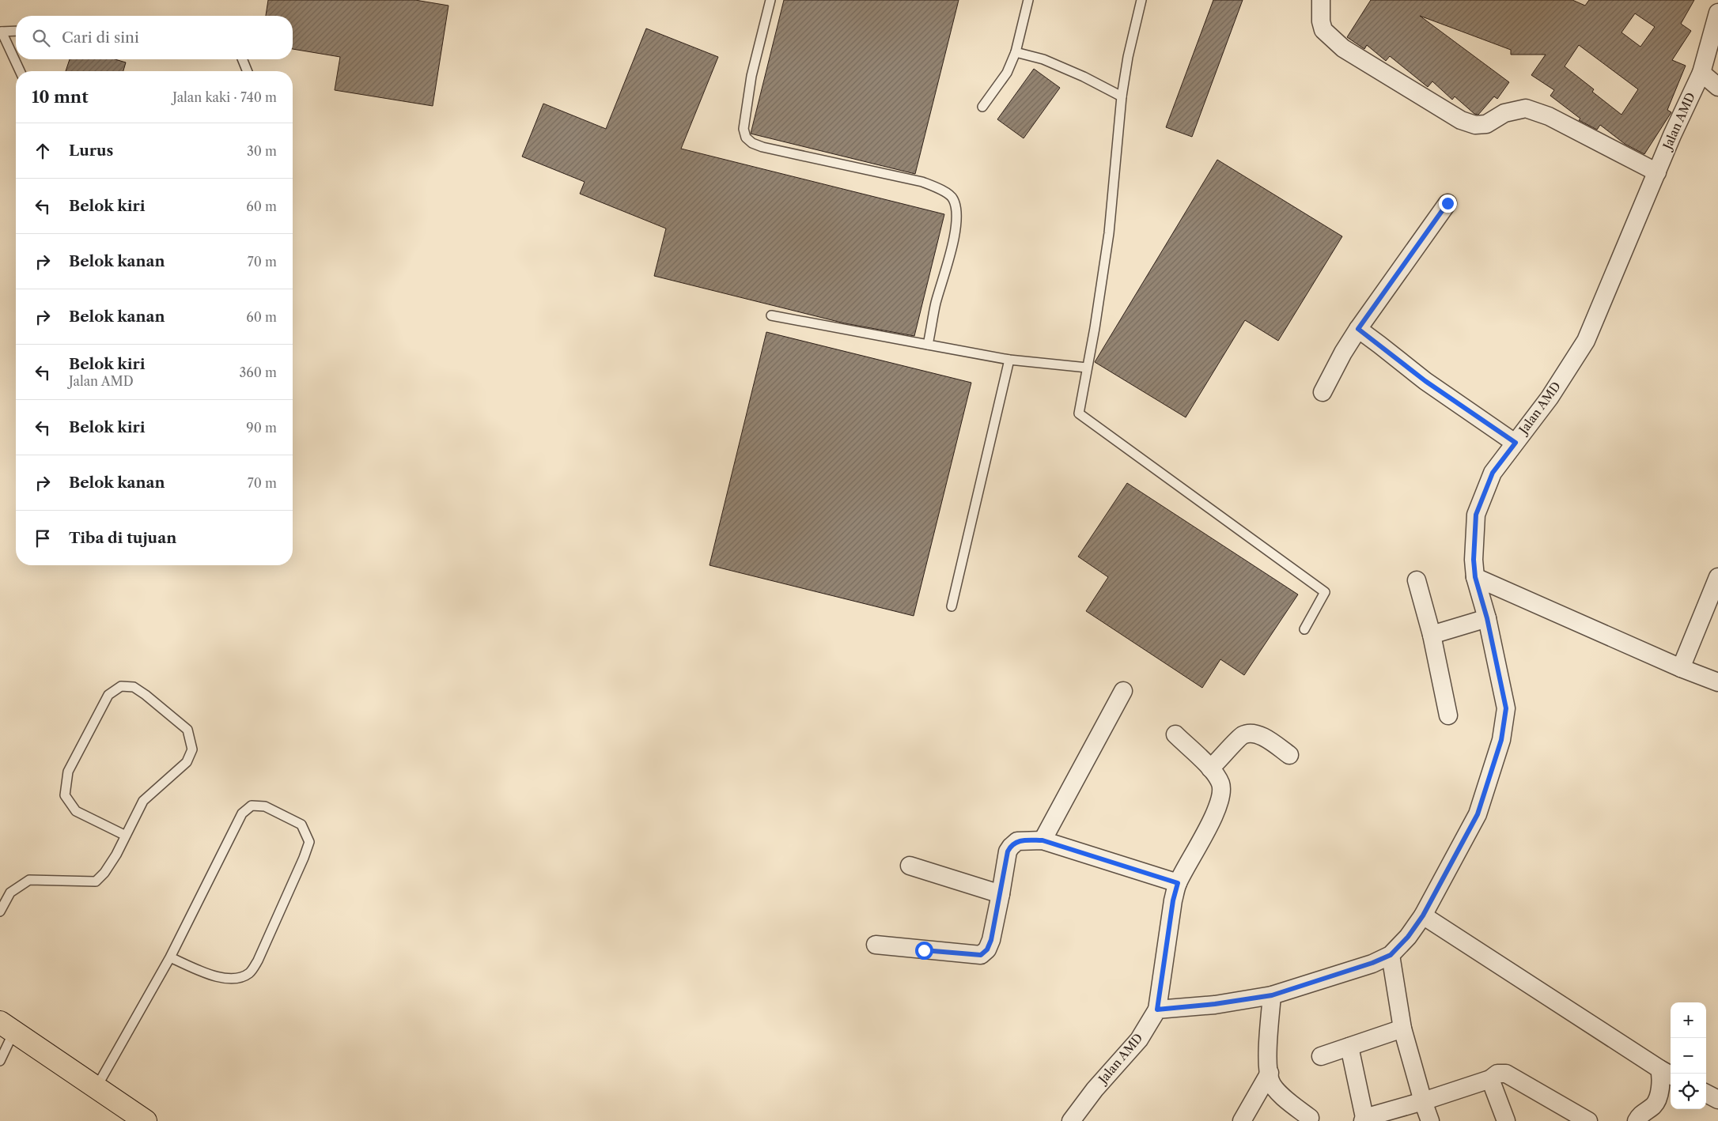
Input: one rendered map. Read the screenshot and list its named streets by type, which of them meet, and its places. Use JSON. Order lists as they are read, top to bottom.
{
  "streets": {
    "street": ["Jalan AMD"]
  },
  "page": {
    "search": "Cari di sini",
    "heading": ["10 mnt", "Jalan kaki · 740 m"],
    "list": [
      ["Lurus", "30 m"],
      ["Belok kiri", "60 m"],
      ["Belok kanan", "70 m"],
      ["Belok kanan", "60 m"],
      ["Belok kiri", "Jalan AMD", "360 m"],
      ["Belok kiri", "90 m"],
      ["Belok kanan", "70 m"],
      "Tiba di tujuan"
    ],
    "map_buttons": ["+", "−"]
  }
}
